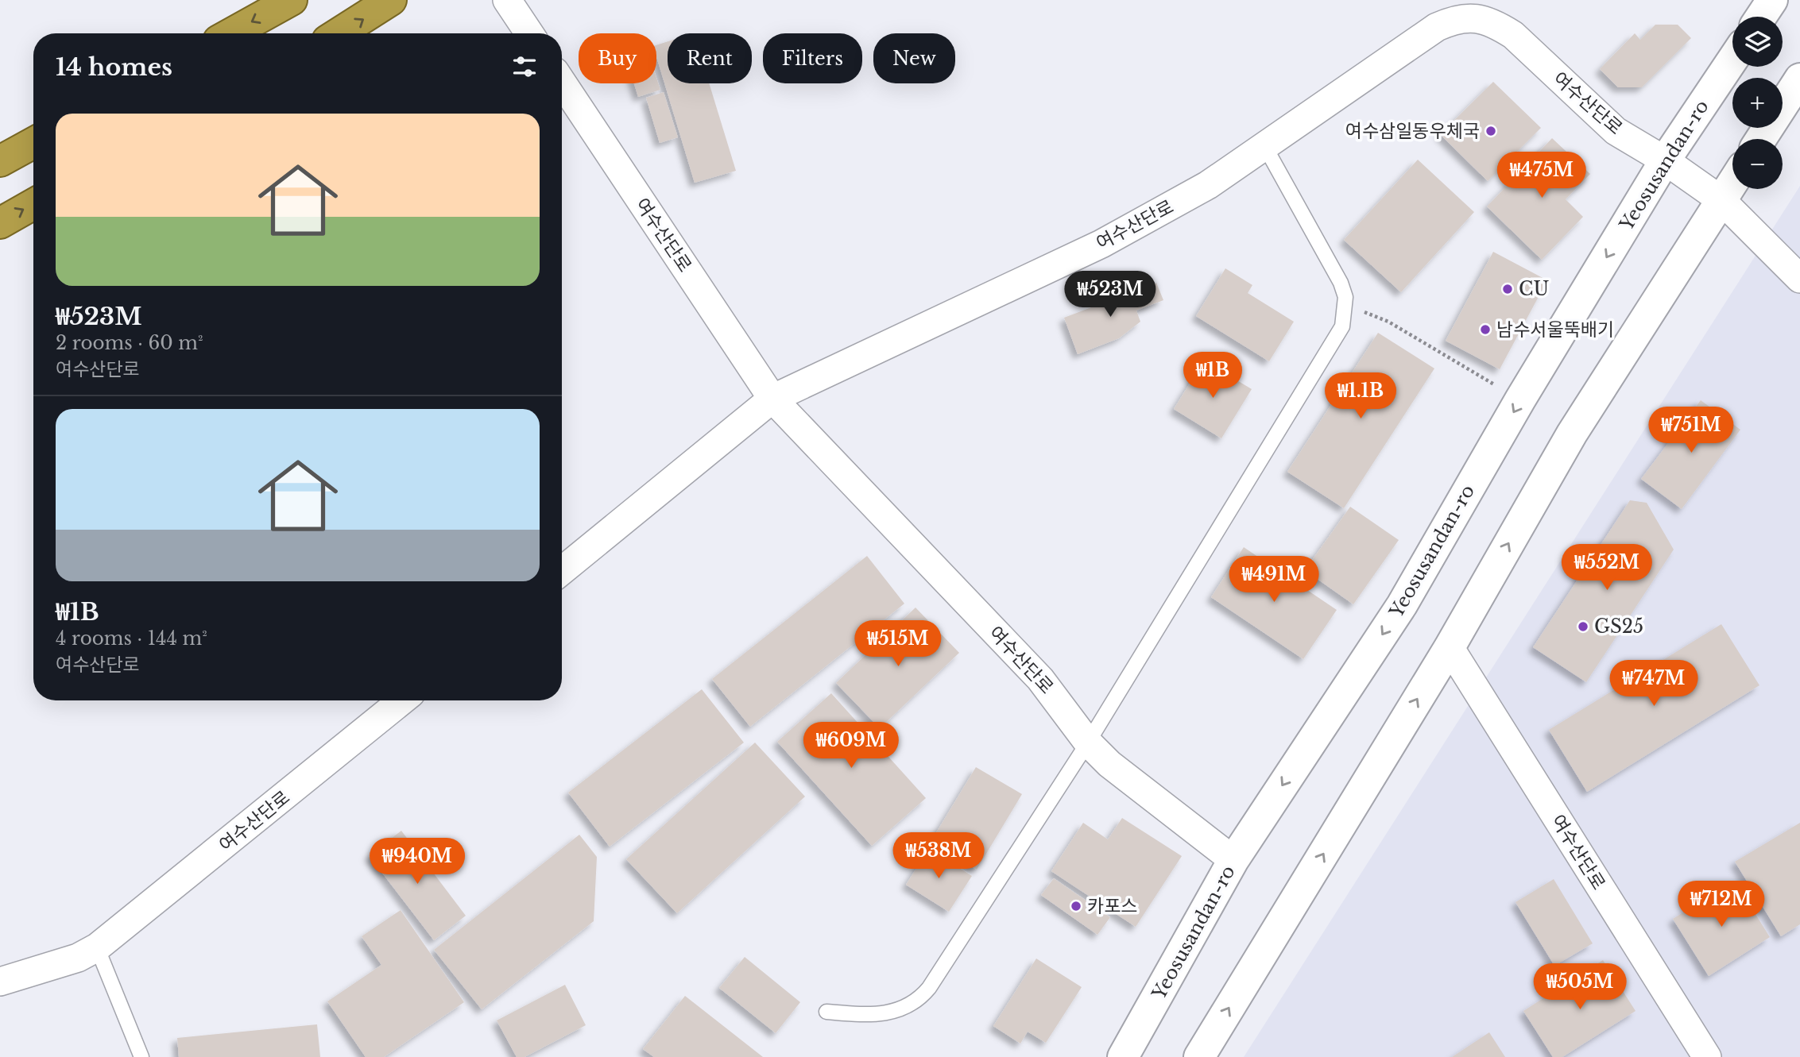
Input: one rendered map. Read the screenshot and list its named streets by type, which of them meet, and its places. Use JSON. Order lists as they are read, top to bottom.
{
  "streets": {
    "street": ["여수산단로", "Yeosusandan-ro"]
  },
  "crossings": [
    ["여수산단로", "Yeosusandan-ro"]
  ],
  "places": [
    "여수삼일동우체국",
    "CU",
    "남수서울뚝배기",
    "GS25",
    "카포스"
  ],
  "page": {
    "map_buttons": ["+", "−"],
    "chip": [
      "Buy",
      "Rent",
      "Filters",
      "New"
    ],
    "heading": "14 homes",
    "list": [
      {
        "name": "₩523M",
        "note": "2 rooms · 60 m² · 여수산단로"
      },
      {
        "name": "₩1B",
        "note": "4 rooms · 144 m² · 여수산단로"
      }
    ],
    "price": [
      "₩475M",
      "₩523M",
      "₩1B",
      "₩1.1B",
      "₩751M",
      "₩552M",
      "₩491M",
      "₩515M",
      "₩747M",
      "₩609M",
      "₩538M",
      "₩940M",
      "₩712M",
      "₩505M"
    ]
  }
}
